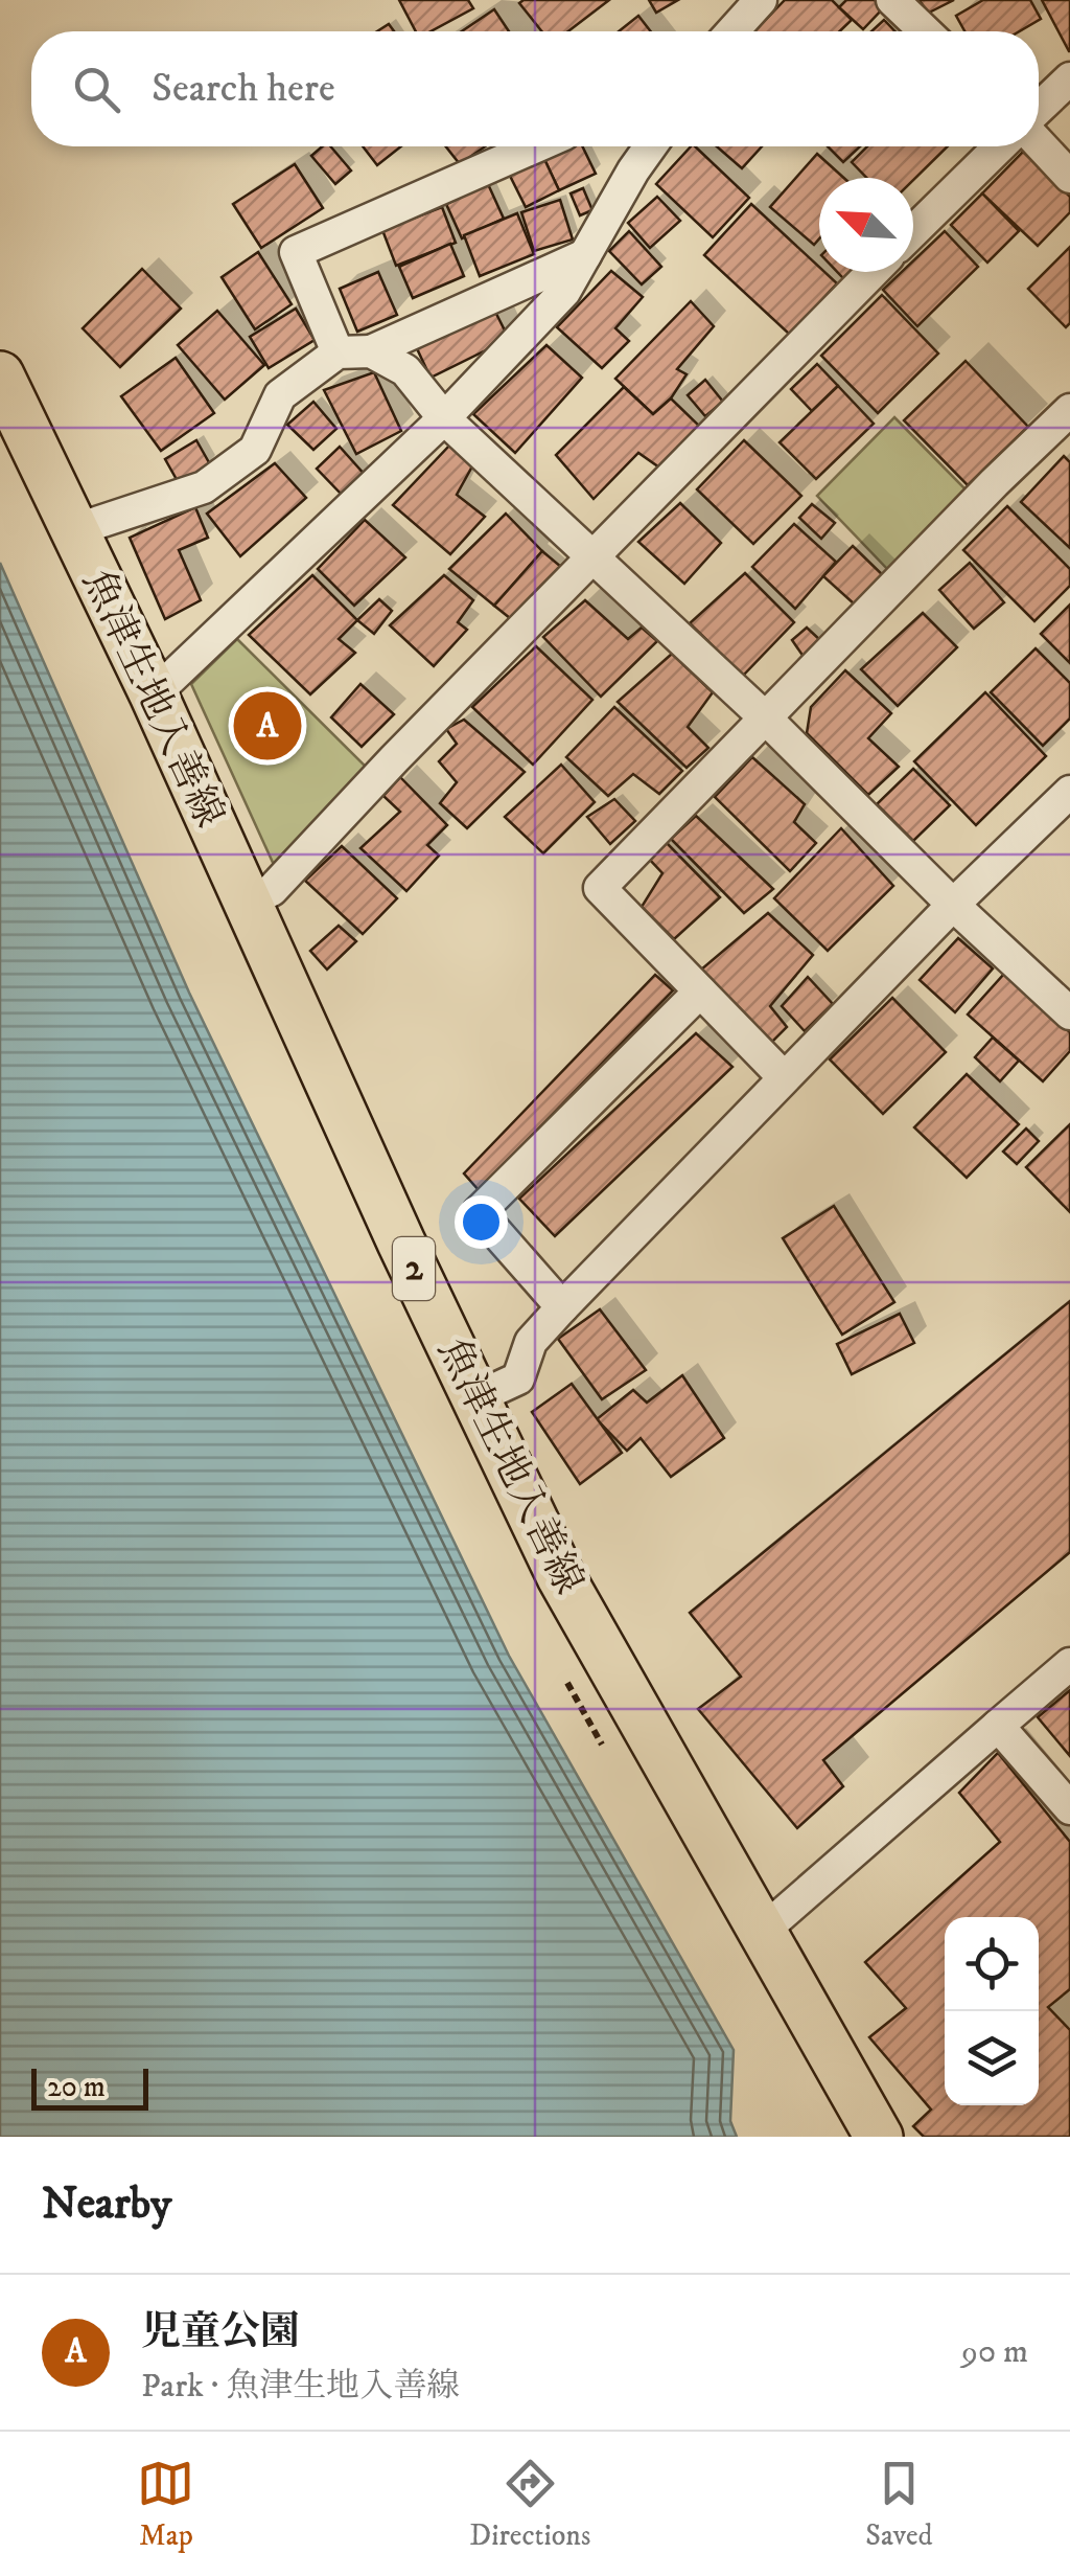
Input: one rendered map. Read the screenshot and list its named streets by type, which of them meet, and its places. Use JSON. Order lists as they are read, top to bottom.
{
  "streets": {
    "main road": ["魚津生地入善線", "2"]
  },
  "scale_bar": "20 m",
  "north": "top left",
  "page": {
    "search": "Search here",
    "pins": "A",
    "scale": "20 m",
    "heading": "Nearby",
    "list": [
      {
        "mark": "A",
        "name": "児童公園",
        "note": "Park · 魚津生地入善線",
        "value": "90 m"
      }
    ],
    "nav": ["Map", "Directions", "Saved"]
  }
}
